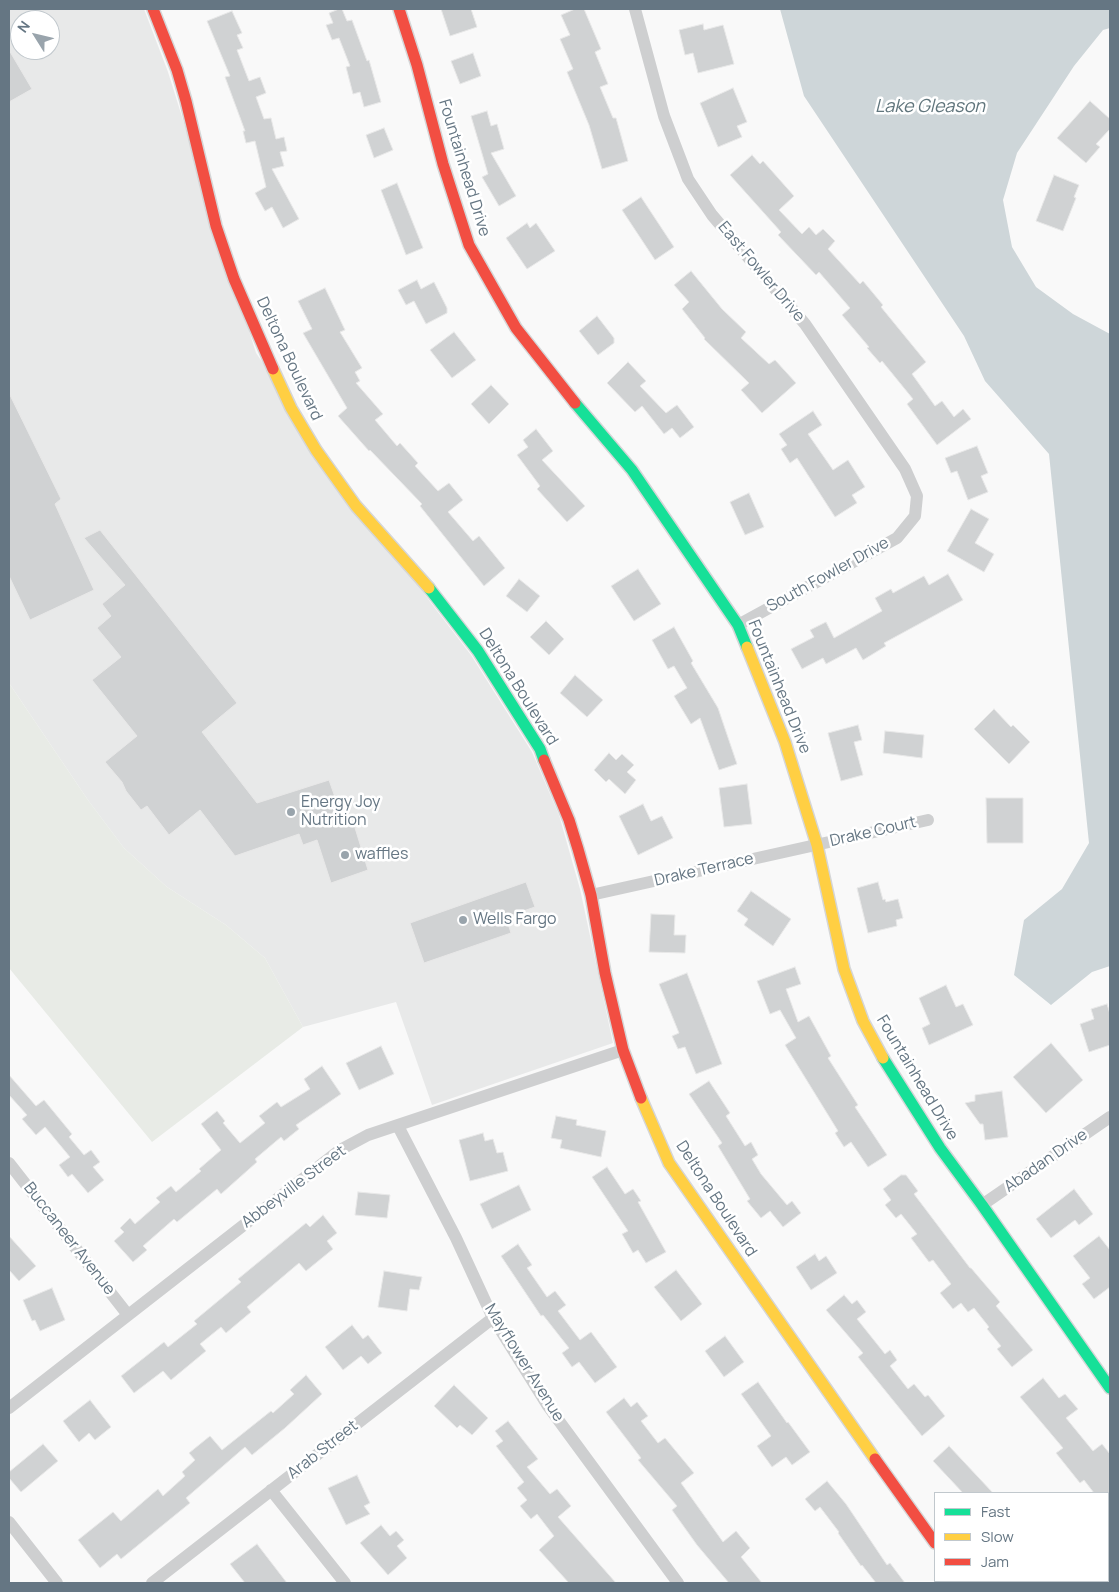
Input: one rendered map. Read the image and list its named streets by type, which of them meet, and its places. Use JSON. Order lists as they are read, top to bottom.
{
  "streets": {
    "street": [
      "Fountainhead Drive",
      "East Fowler Drive",
      "Deltona Boulevard",
      "South Fowler Drive",
      "Drake Court",
      "Drake Terrace",
      "Abadan Drive",
      "Abbeyville Street",
      "Buccaneer Avenue",
      "Mayflower Avenue",
      "Arab Street"
    ]
  },
  "crossings": [
    ["Fountainhead Drive", "South Fowler Drive"],
    ["Fountainhead Drive", "Drake Court"],
    ["Fountainhead Drive", "Drake Terrace"],
    ["Fountainhead Drive", "Abadan Drive"],
    ["East Fowler Drive", "South Fowler Drive"],
    ["Deltona Boulevard", "Drake Terrace"],
    ["Deltona Boulevard", "Abbeyville Street"],
    ["Drake Court", "Drake Terrace"],
    ["Abbeyville Street", "Buccaneer Avenue"],
    ["Abbeyville Street", "Mayflower Avenue"],
    ["Mayflower Avenue", "Arab Street"]
  ],
  "water": ["Lake Gleason"],
  "places": ["Energy Joy Nutrition", "waffles", "Wells Fargo"],
  "legend": ["Fast", "Slow", "Jam"],
  "north": "top left"
}
